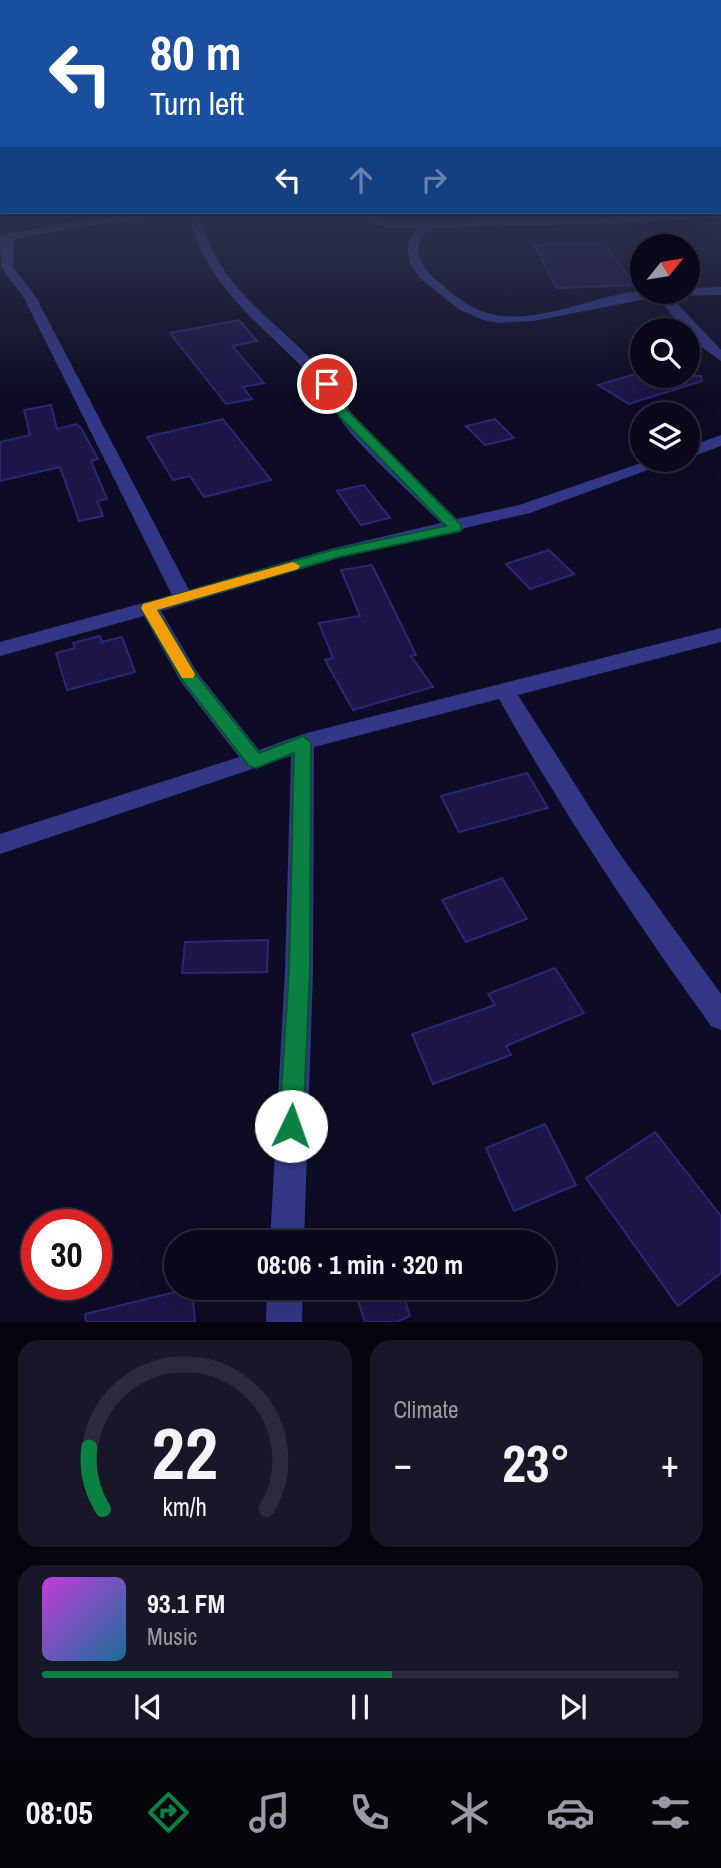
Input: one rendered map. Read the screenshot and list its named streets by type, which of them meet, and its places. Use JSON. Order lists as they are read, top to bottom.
{
  "north": "top right",
  "page": {
    "turn": ["80 m", "Turn left"],
    "limit": "30",
    "trip": "08:06 · 1 min · 320 m",
    "tile": "Climate",
    "heat": ["−", "23°", "+"],
    "song": ["93.1 FM", "Music"],
    "tabs": "08:05",
    "gauge": ["22", "km/h"]
  }
}
